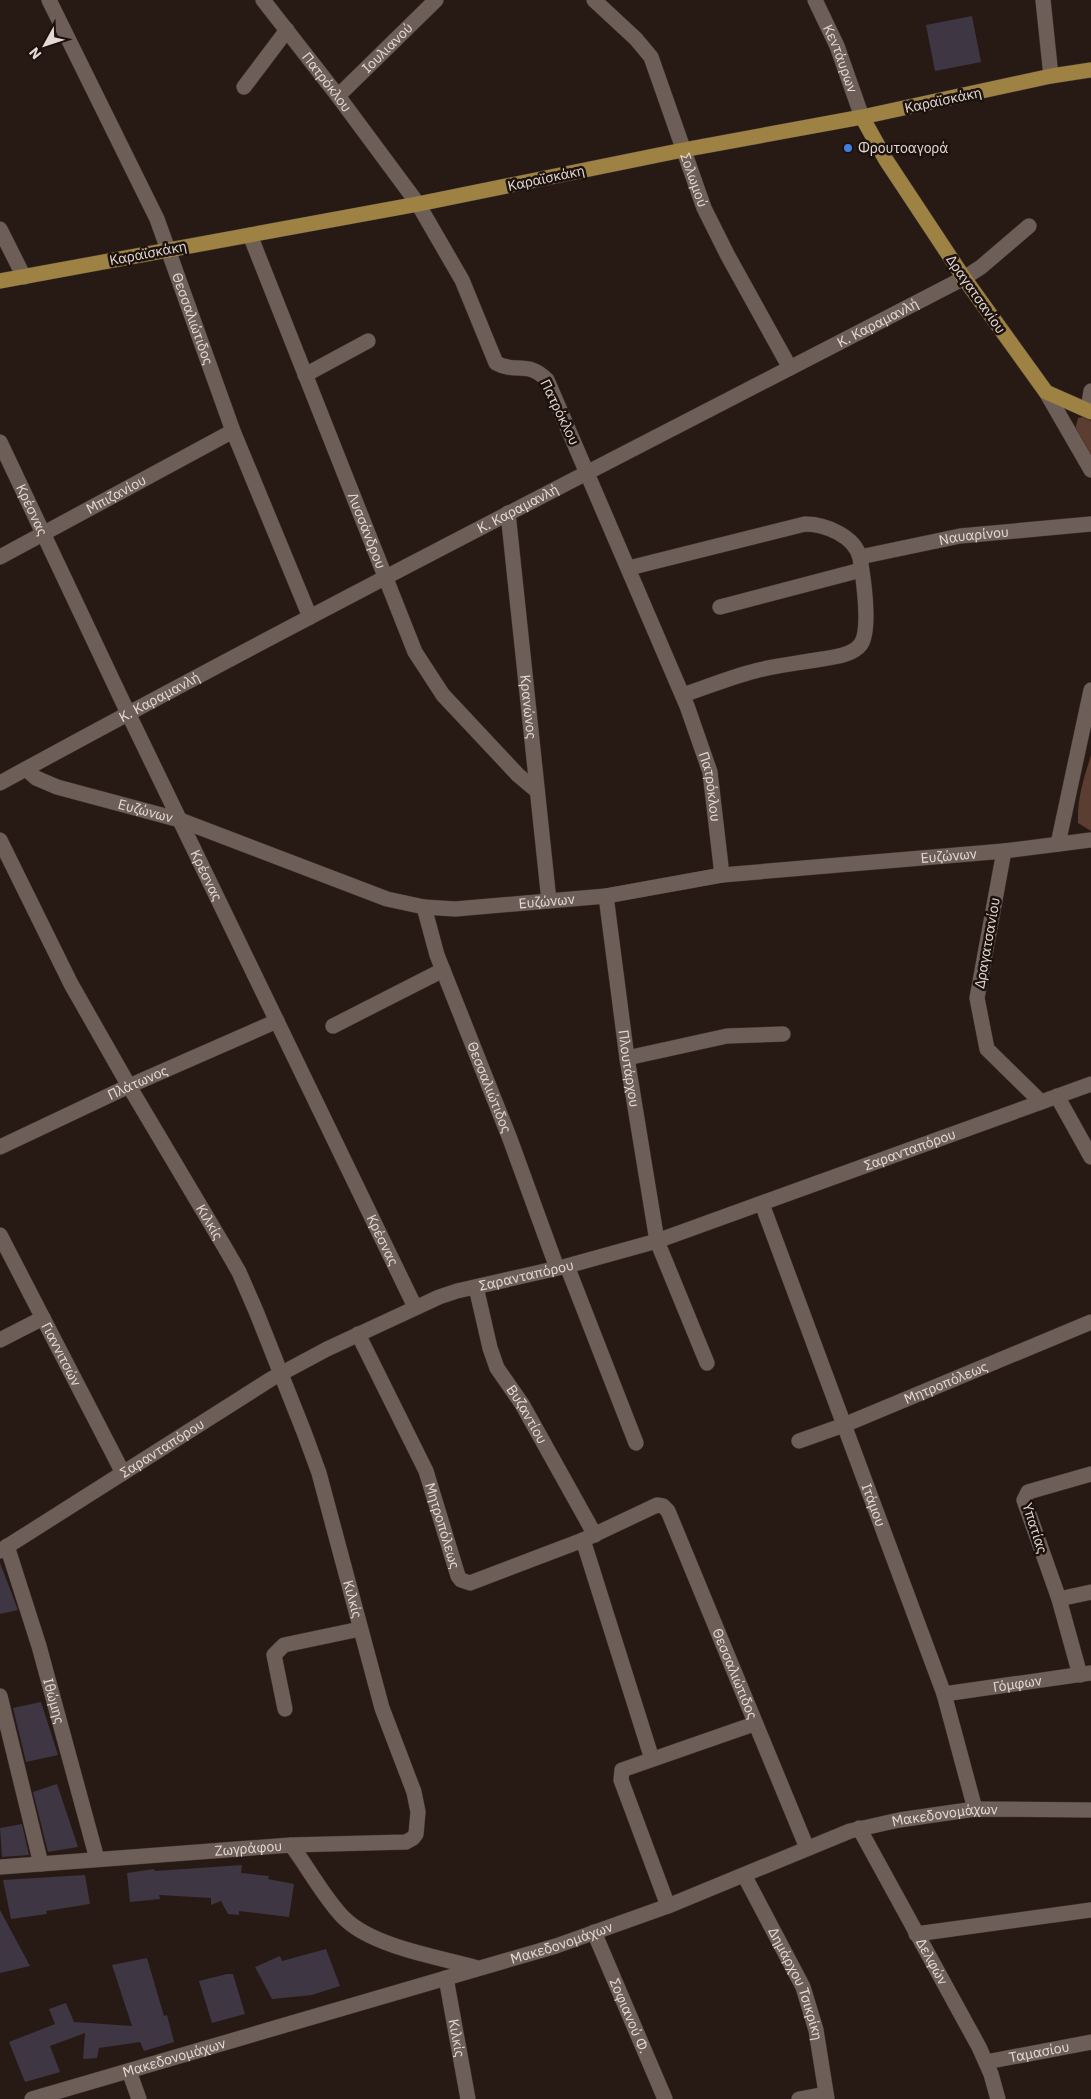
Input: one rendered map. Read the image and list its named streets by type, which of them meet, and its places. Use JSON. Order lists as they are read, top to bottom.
{
  "streets": {
    "main road": ["Καραϊσκάκη", "Δραγατσανίου"],
    "street": [
      "Ιουλιανού",
      "Κεντάυρων",
      "Πατρόκλου",
      "Σολωμού",
      "Θεσσαλιώτιδος",
      "Κ. Καραμανλή",
      "Μπιζανίου",
      "Κρέσνας",
      "Λυσσάνδρου",
      "Ναυαρίνου",
      "Κρανώνος",
      "Ευζώνων",
      "Πλουτάρχου",
      "Πλάτωνος",
      "Σαρανταπόρου",
      "Κιλκίς",
      "Γιαννιτσών",
      "Μητροπόλεως",
      "Βυζαντίου",
      "Ιτάμου",
      "Υπατίας",
      "Γόμφων",
      "Ιθώμης",
      "Μακεδονομάχων",
      "Ζωγράφου",
      "Δελφών",
      "Δημάρχου Τσικρίκη",
      "Σοφιανού Φ.",
      "Ταμασίου"
    ]
  },
  "crossings": [
    ["Ιουλιανού", "Πατρόκλου"],
    ["Κεντάυρων", "Καραϊσκάκη"],
    ["Κεντάυρων", "Δραγατσανίου"],
    ["Πατρόκλου", "Καραϊσκάκη"],
    ["Πατρόκλου", "Κ. Καραμανλή"],
    ["Πατρόκλου", "Ευζώνων"],
    ["Καραϊσκάκη", "Σολωμού"],
    ["Καραϊσκάκη", "Δραγατσανίου"],
    ["Καραϊσκάκη", "Θεσσαλιώτιδος"],
    ["Καραϊσκάκη", "Λυσσάνδρου"],
    ["Σολωμού", "Κ. Καραμανλή"],
    ["Δραγατσανίου", "Κ. Καραμανλή"],
    ["Δραγατσανίου", "Ευζώνων"],
    ["Δραγατσανίου", "Σαρανταπόρου"],
    ["Θεσσαλιώτιδος", "Κ. Καραμανλή"],
    ["Θεσσαλιώτιδος", "Μπιζανίου"],
    ["Θεσσαλιώτιδος", "Ευζώνων"],
    ["Θεσσαλιώτιδος", "Σαρανταπόρου"],
    ["Θεσσαλιώτιδος", "Μητροπόλεως"],
    ["Θεσσαλιώτιδος", "Μακεδονομάχων"],
    ["Κ. Καραμανλή", "Κρέσνας"],
    ["Κ. Καραμανλή", "Λυσσάνδρου"],
    ["Κ. Καραμανλή", "Κρανώνος"],
    ["Κ. Καραμανλή", "Ευζώνων"],
    ["Μπιζανίου", "Κρέσνας"],
    ["Κρέσνας", "Ευζώνων"],
    ["Κρέσνας", "Πλάτωνος"],
    ["Κρέσνας", "Σαρανταπόρου"],
    ["Λυσσάνδρου", "Κρανώνος"],
    ["Κρανώνος", "Ευζώνων"],
    ["Ευζώνων", "Πλουτάρχου"],
    ["Πλουτάρχου", "Σαρανταπόρου"],
    ["Πλάτωνος", "Κιλκίς"],
    ["Σαρανταπόρου", "Κιλκίς"],
    ["Σαρανταπόρου", "Γιαννιτσών"],
    ["Σαρανταπόρου", "Μητροπόλεως"],
    ["Σαρανταπόρου", "Βυζαντίου"],
    ["Σαρανταπόρου", "Ιτάμου"],
    ["Σαρανταπόρου", "Ιθώμης"],
    ["Κιλκίς", "Μακεδονομάχων"],
    ["Κιλκίς", "Ζωγράφου"],
    ["Μητροπόλεως", "Βυζαντίου"],
    ["Μητροπόλεως", "Ιτάμου"],
    ["Ιτάμου", "Γόμφων"],
    ["Ιτάμου", "Μακεδονομάχων"],
    ["Υπατίας", "Γόμφων"],
    ["Ιθώμης", "Ζωγράφου"],
    ["Μακεδονομάχων", "Ζωγράφου"],
    ["Μακεδονομάχων", "Δελφών"],
    ["Μακεδονομάχων", "Δημάρχου Τσικρίκη"],
    ["Μακεδονομάχων", "Σοφιανού Φ."],
    ["Δελφών", "Ταμασίου"]
  ],
  "places": ["Φρουτοαγορά"],
  "north": "bottom left"
}
